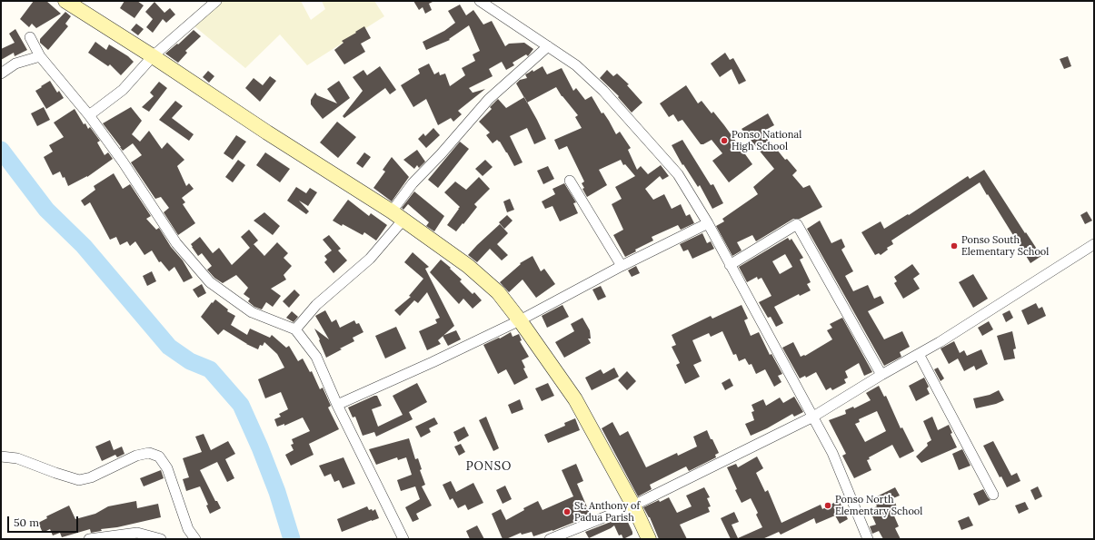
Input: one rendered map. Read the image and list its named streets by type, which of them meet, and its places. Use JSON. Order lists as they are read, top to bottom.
{
  "districts": ["PONSO"],
  "places": [
    "Ponso National High School",
    "Ponso South Elementary School",
    "Ponso North Elementary School",
    "St. Anthony of Padua Parish"
  ],
  "scale_bar": "50 m"
}
